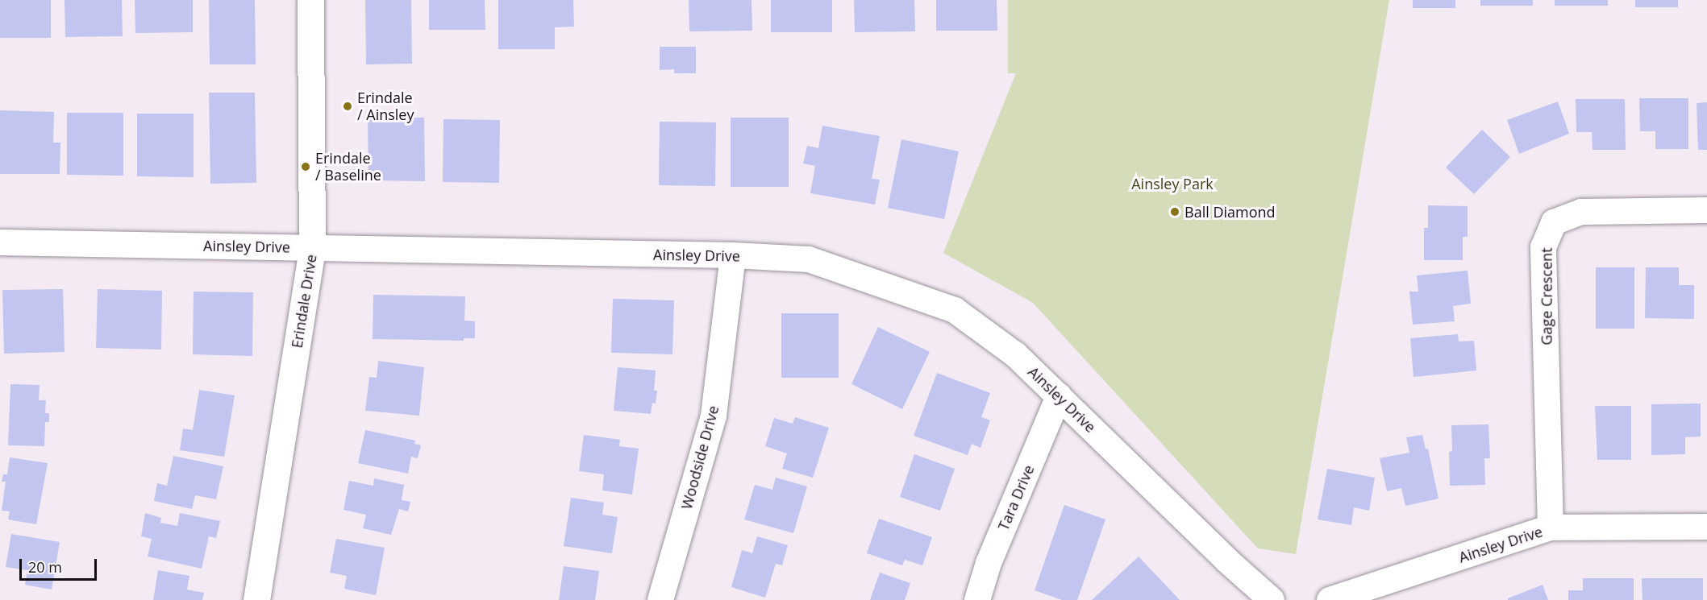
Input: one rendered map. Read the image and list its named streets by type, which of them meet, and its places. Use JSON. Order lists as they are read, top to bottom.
{
  "streets": {
    "street": [
      "Ainsley Drive",
      "Gage Crescent",
      "Erindale Drive",
      "Woodside Drive",
      "Tara Drive"
    ]
  },
  "crossings": [
    ["Ainsley Drive", "Gage Crescent"],
    ["Ainsley Drive", "Erindale Drive"],
    ["Ainsley Drive", "Woodside Drive"],
    ["Ainsley Drive", "Tara Drive"]
  ],
  "parks": ["Ainsley Park"],
  "places": ["Erindale / Ainsley", "Erindale / Baseline", "Ball Diamond"],
  "scale_bar": "20 m"
}
